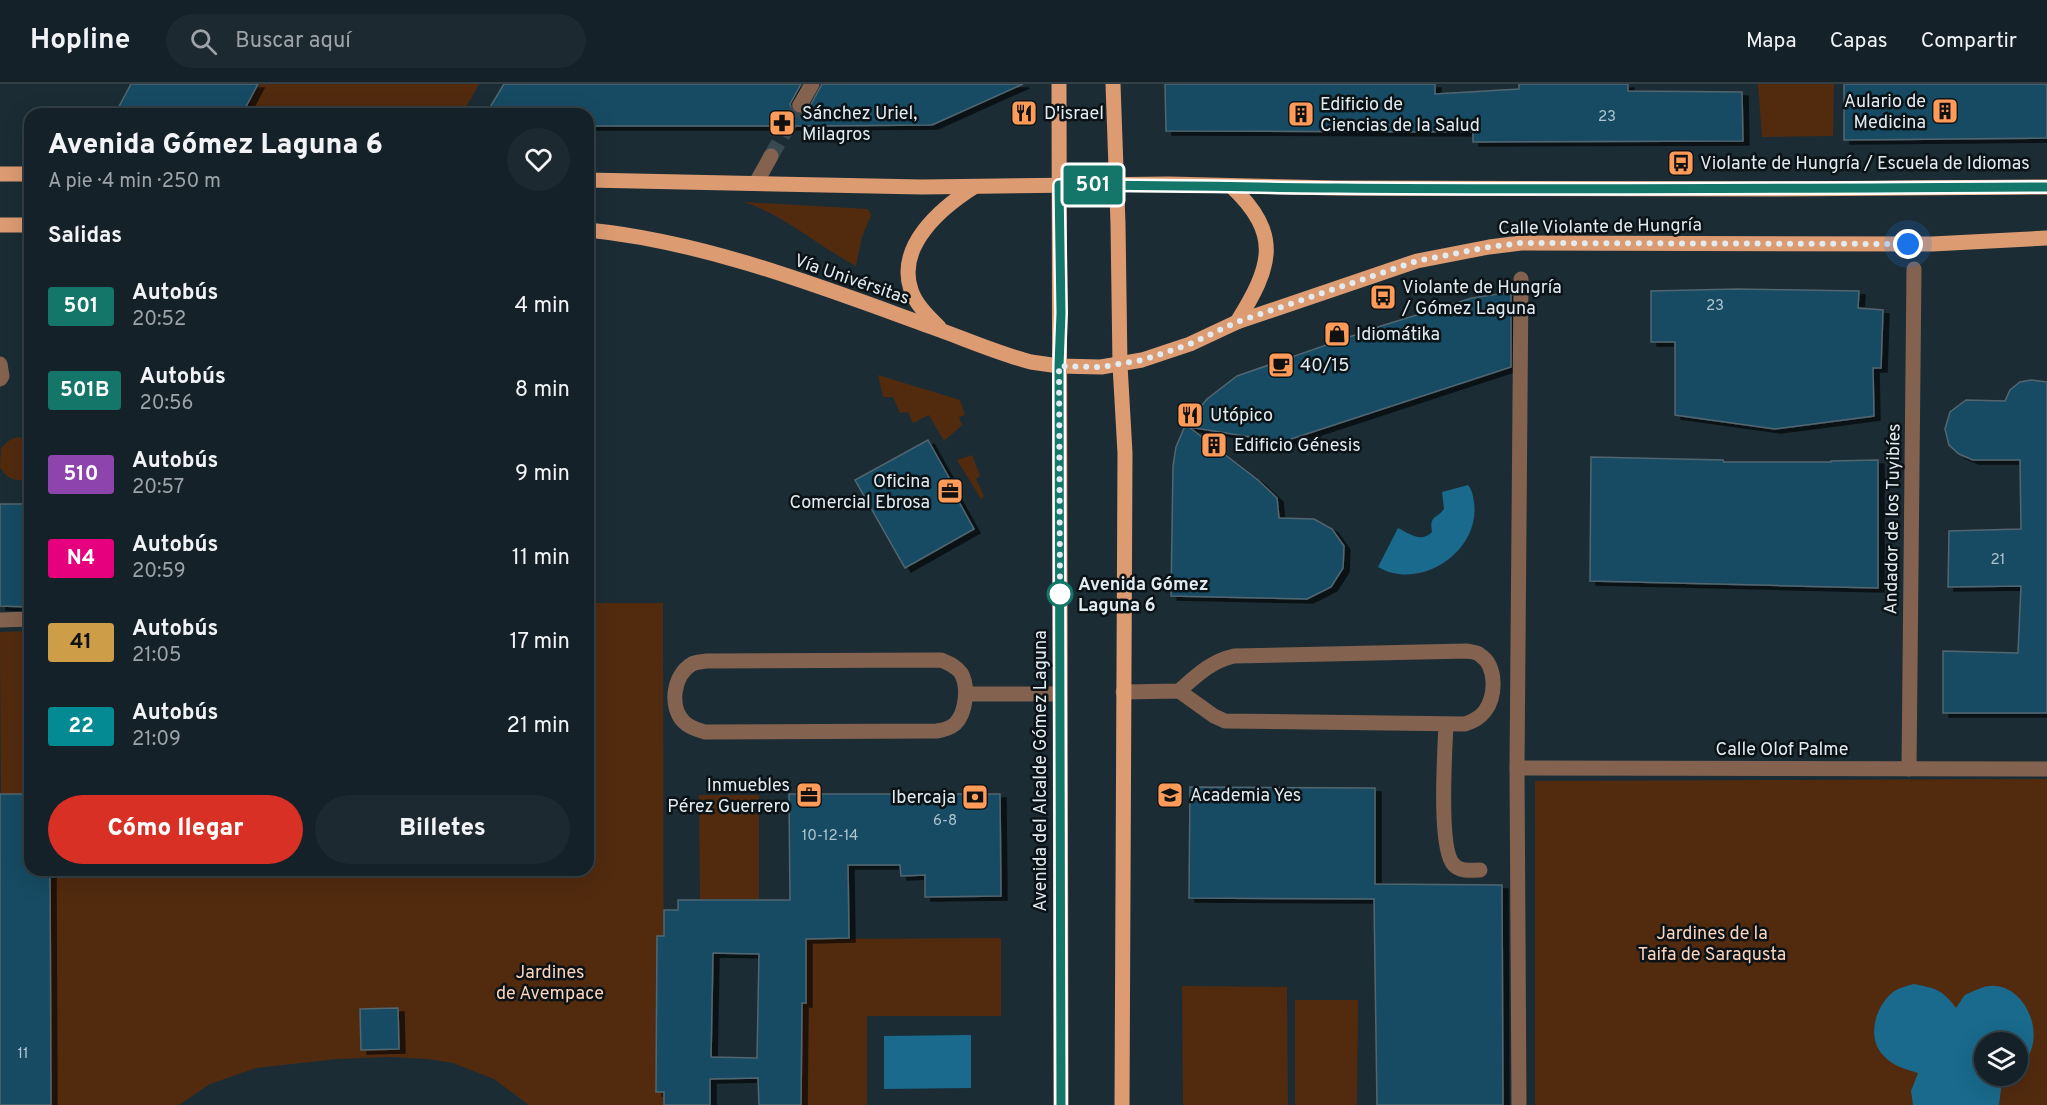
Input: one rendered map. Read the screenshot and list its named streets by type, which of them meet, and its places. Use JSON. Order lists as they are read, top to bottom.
{
  "streets": {
    "main road": ["Calle Violante de Hungría", "Vía Univérsitas", "Avenida del Alcalde Gómez Laguna"],
    "street": ["Andador de los Tuyibíes", "Calle Olof Palme"]
  },
  "crossings": [
    ["Calle Violante de Hungría", "Vía Univérsitas"],
    ["Calle Violante de Hungría", "Avenida del Alcalde Gómez Laguna"],
    ["Vía Univérsitas", "Avenida del Alcalde Gómez Laguna"],
    ["Andador de los Tuyibíes", "Calle Olof Palme"]
  ],
  "parks": ["Jardines de la Taifa de Saraqusta", "Jardines de Avempace"],
  "places": {
    "building": ["Aulario de Medicina", "Edificio de Ciencias de la Salud", "Edificio Génesis"],
    "restaurant": ["D'israel", "Utópico"],
    "pharmacy": ["Sánchez Uriel, Milagros"],
    "bus stop": ["Violante de Hungría / Escuela de Idiomas", "Violante de Hungría / Gómez Laguna"],
    "shop": ["Idiomátika"],
    "cafe": ["40/15"],
    "office": ["Oficina Comercial Ebrosa", "Inmuebles Pérez Guerrero"],
    "other": ["Avenida Gómez Laguna 6"],
    "school or university": ["Academia Yes"],
    "bank": ["Ibercaja"]
  },
  "lines": ["bus line 501"],
  "house_numbers": [
    "23",
    "23",
    "21",
    "6-8",
    "10-12-14",
    "11"
  ],
  "page": {
    "header": "Hopline",
    "search": "Buscar aquí",
    "nav": ["Mapa", "Capas", "Compartir"],
    "on_map": "501",
    "heading": [
      ["Avenida Gómez Laguna 6", "A pie · 4 min · 250 m"],
      "Salidas"
    ],
    "list": [
      {
        "mark": "501",
        "name": "Autobús",
        "note": "20:52",
        "value": "4 min"
      },
      {
        "mark": "501B",
        "name": "Autobús",
        "note": "20:56",
        "value": "8 min"
      },
      {
        "mark": "510",
        "name": "Autobús",
        "note": "20:57",
        "value": "9 min"
      },
      {
        "mark": "N4",
        "name": "Autobús",
        "note": "20:59",
        "value": "11 min"
      },
      {
        "mark": "41",
        "name": "Autobús",
        "note": "21:05",
        "value": "17 min"
      },
      {
        "mark": "22",
        "name": "Autobús",
        "note": "21:09",
        "value": "21 min"
      }
    ],
    "buttons": ["Cómo llegar", "Billetes"]
  }
}
